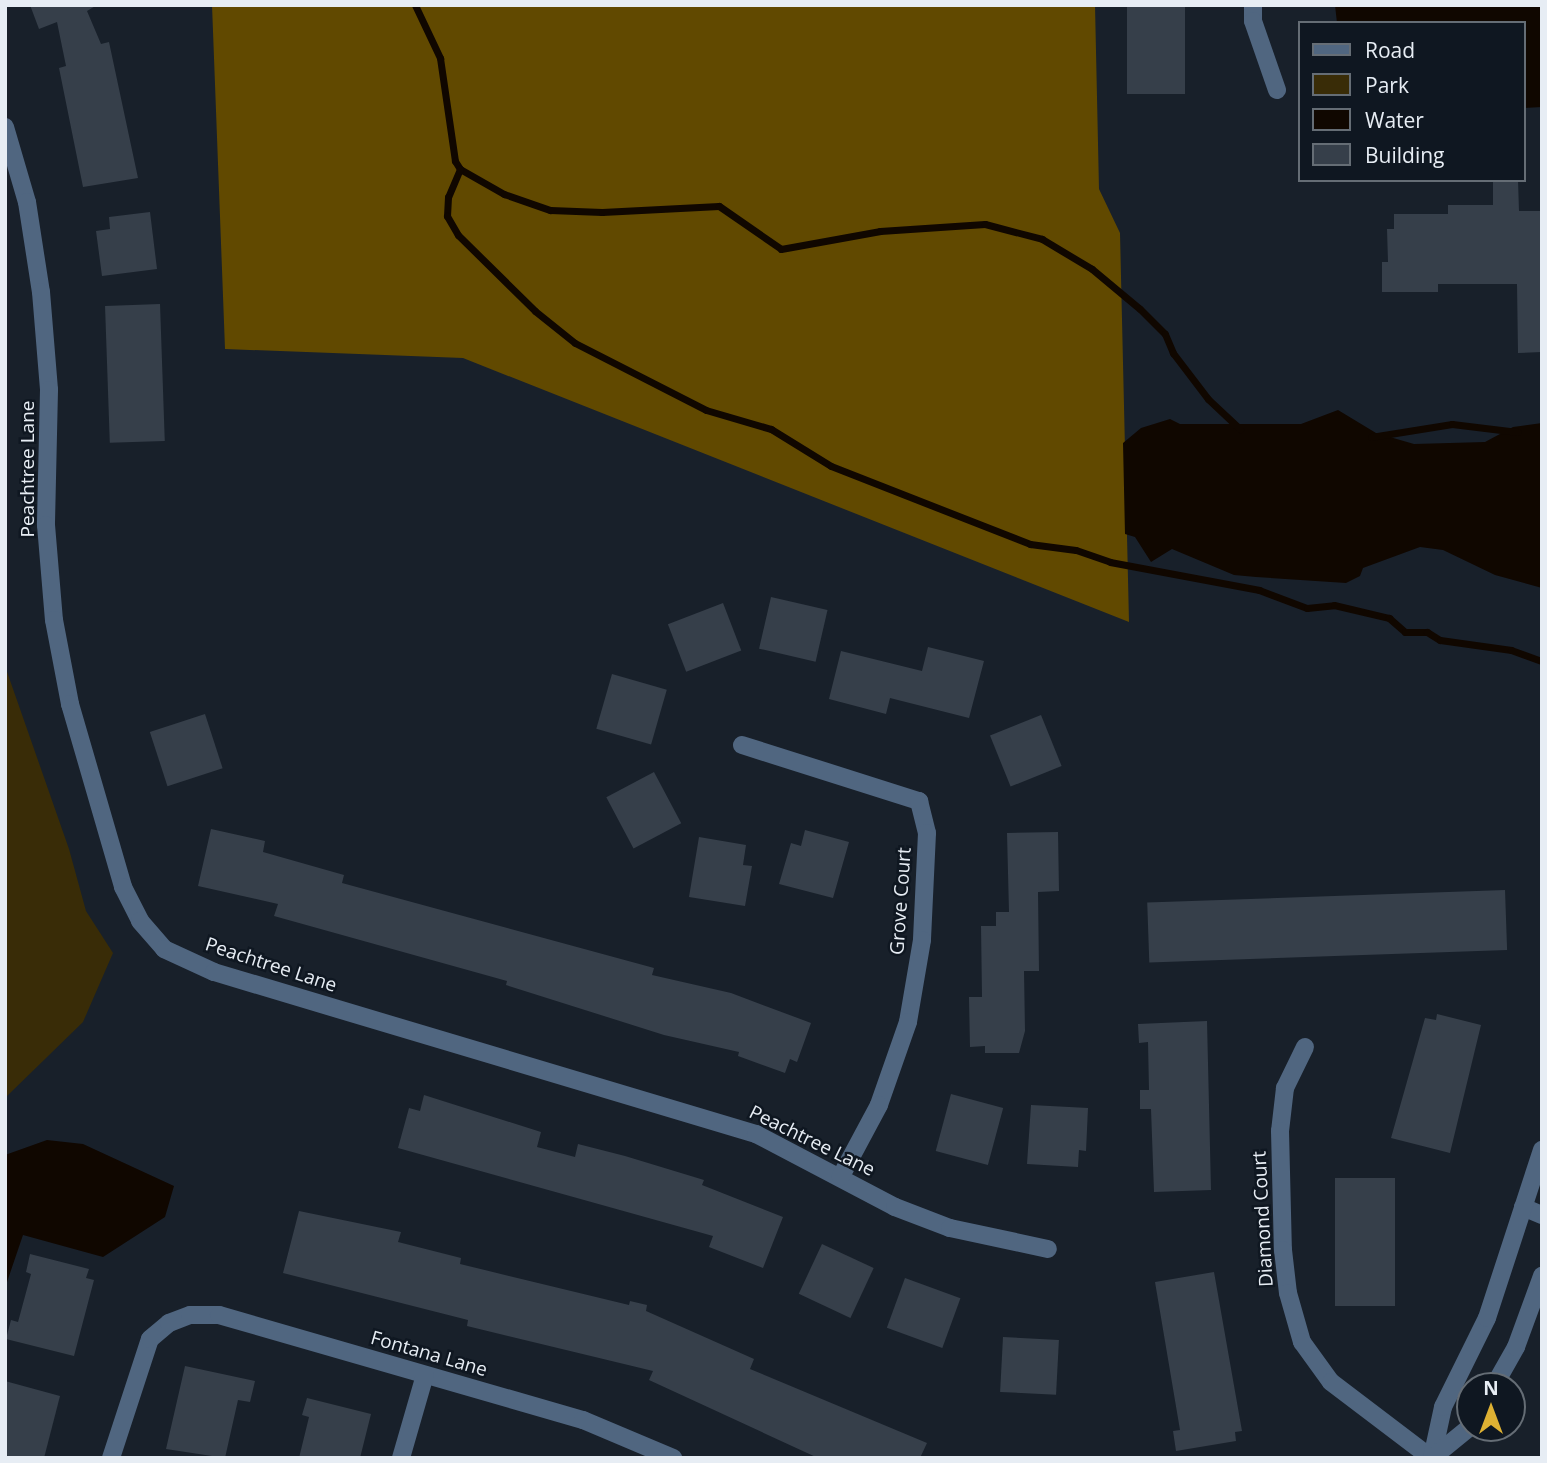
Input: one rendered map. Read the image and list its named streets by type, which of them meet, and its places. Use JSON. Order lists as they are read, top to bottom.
{
  "streets": {
    "street": [
      "Peachtree Lane",
      "Grove Court",
      "Diamond Court",
      "Fontana Lane"
    ]
  },
  "crossings": [
    ["Peachtree Lane", "Grove Court"]
  ],
  "legend": [
    "Road",
    "Park",
    "Water",
    "Building"
  ],
  "north": "top"
}
